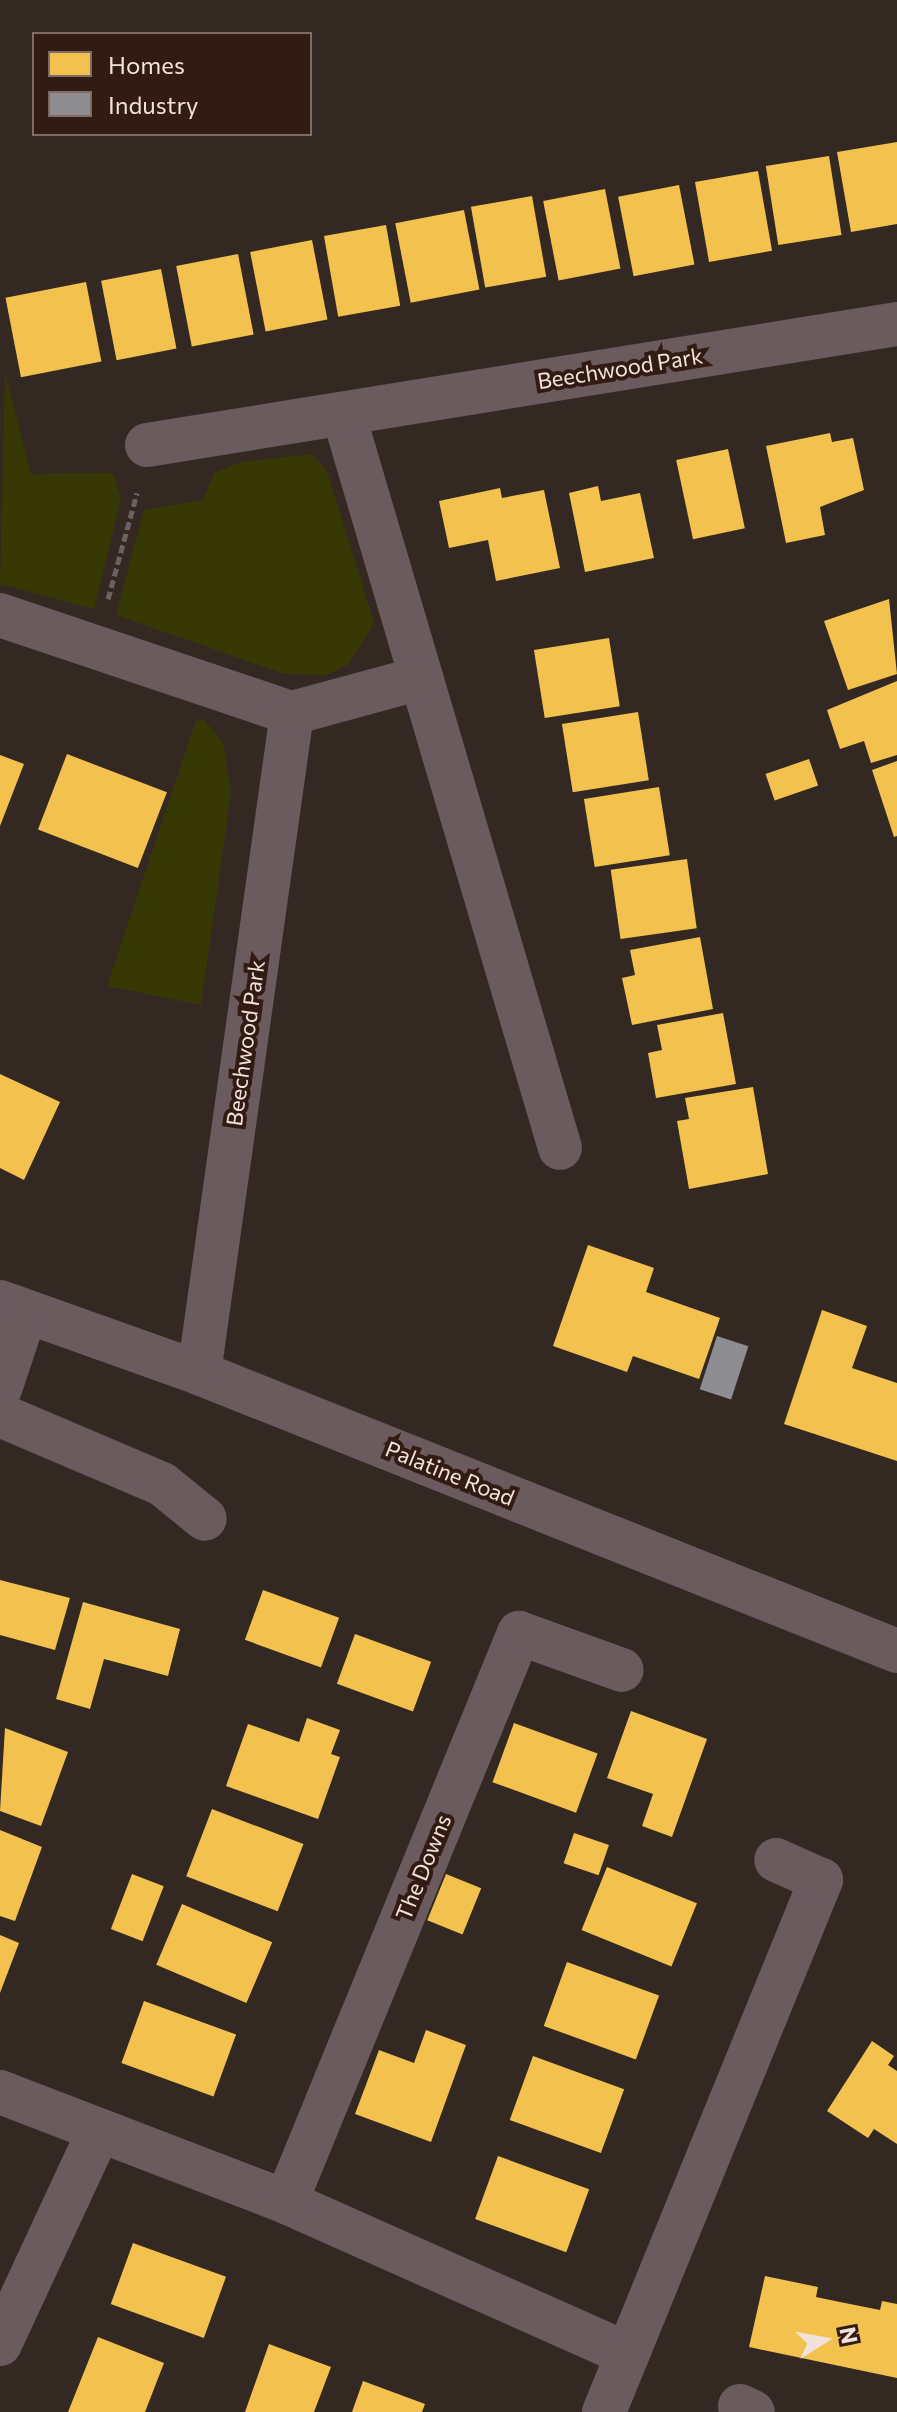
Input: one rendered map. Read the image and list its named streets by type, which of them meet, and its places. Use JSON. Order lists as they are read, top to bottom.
{
  "streets": {
    "street": ["Beechwood Park", "Palatine Road", "The Downs"]
  },
  "crossings": [
    ["Beechwood Park", "Palatine Road"]
  ],
  "legend": ["Homes", "Industry"],
  "north": "right"
}
